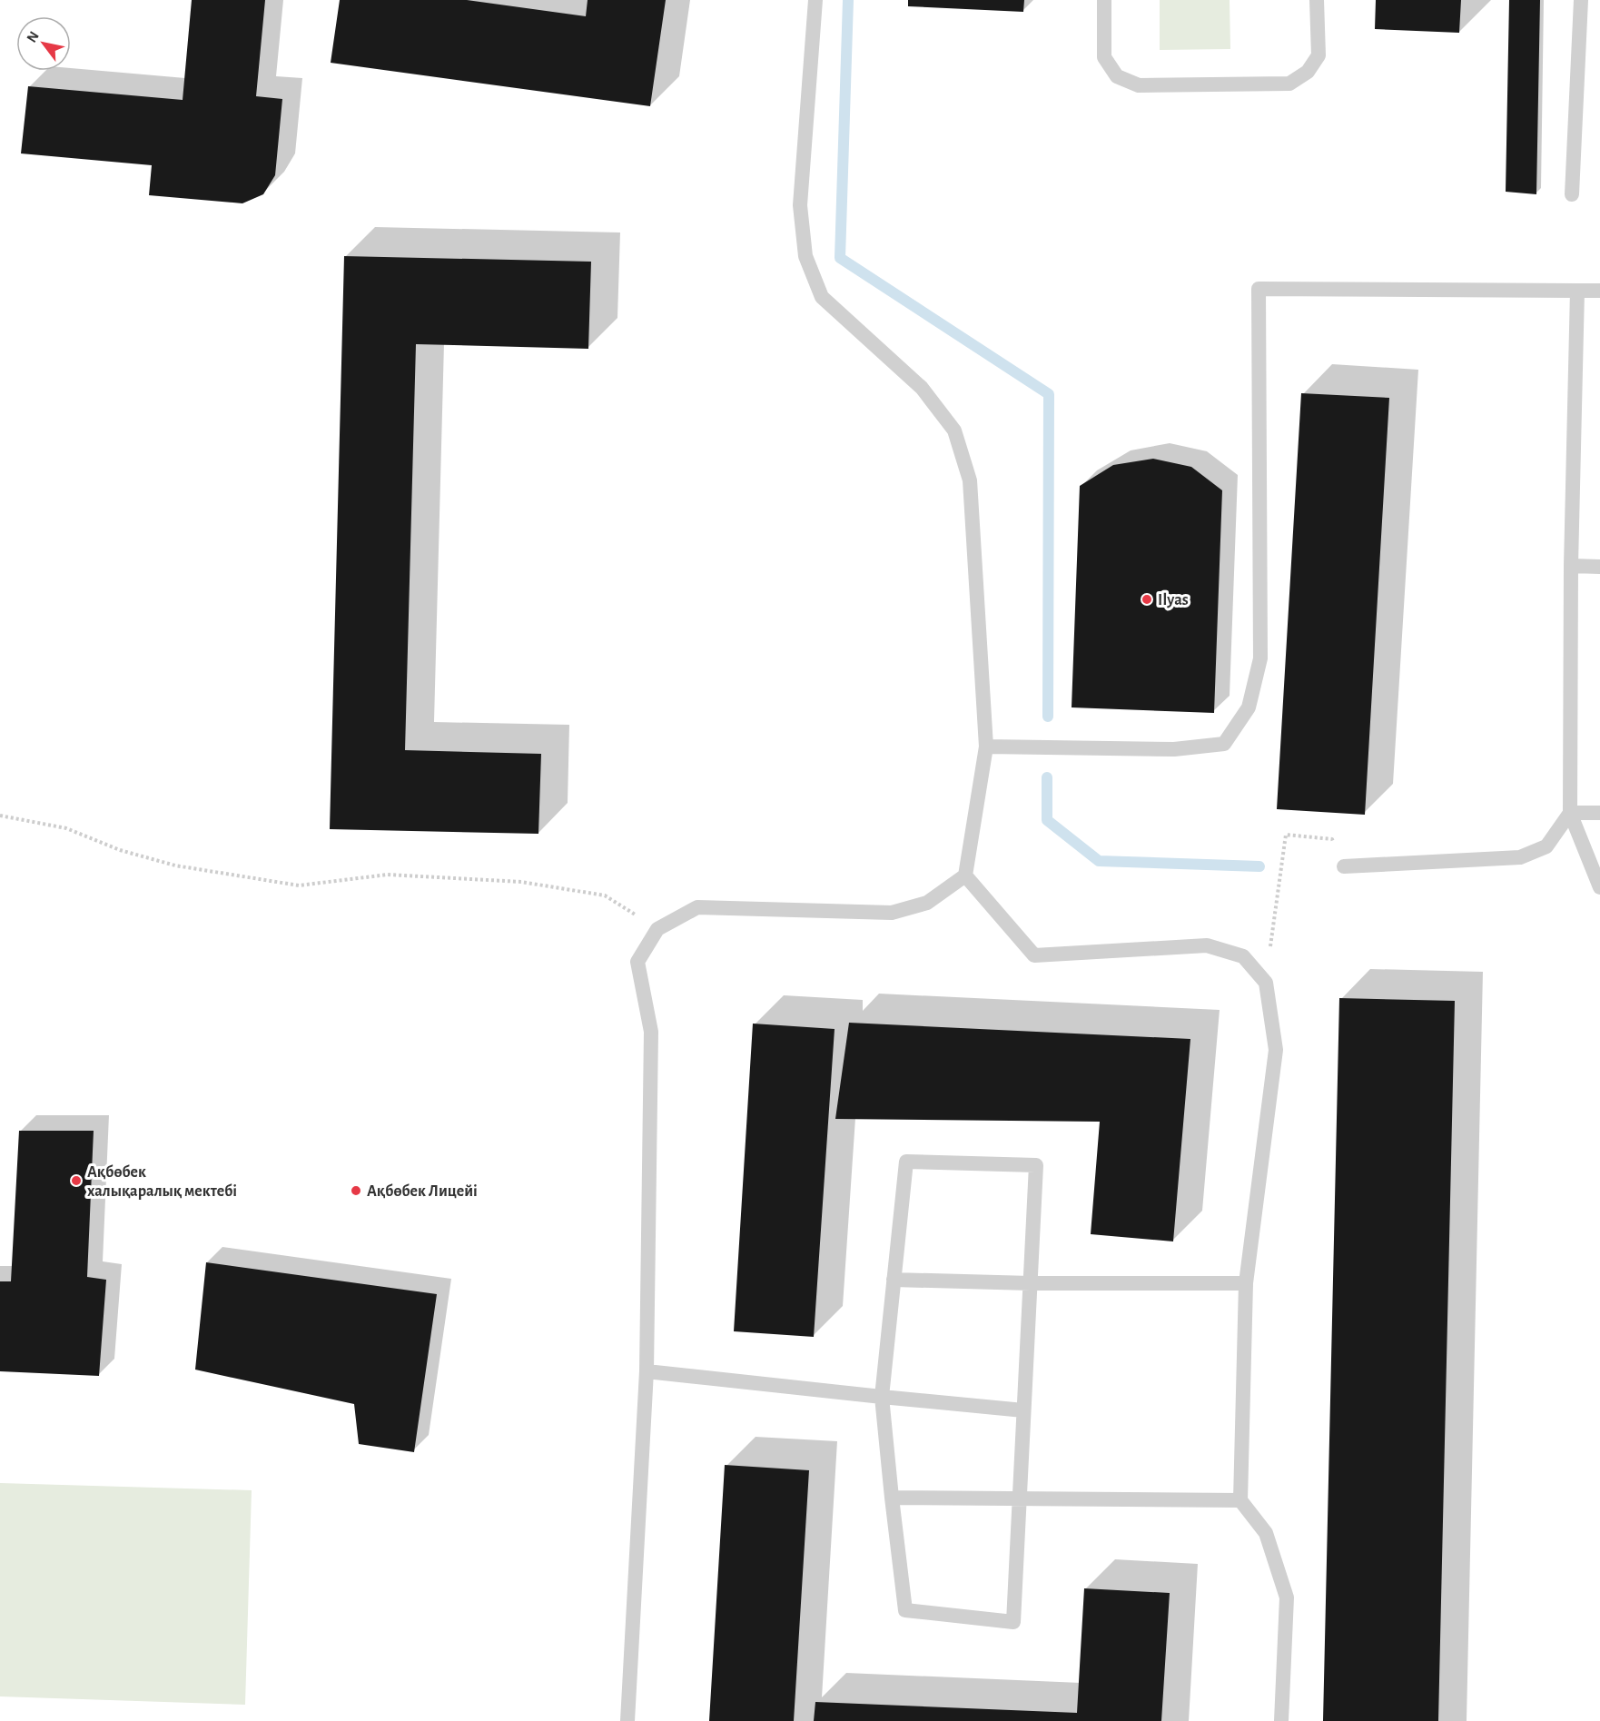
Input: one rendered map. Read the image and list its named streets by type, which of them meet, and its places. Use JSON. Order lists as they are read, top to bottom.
{
  "places": ["Ilyas", "Ақбөбек халықаралық мектебі", "Ақбөбек Лицейі"],
  "north": "top left"
}
